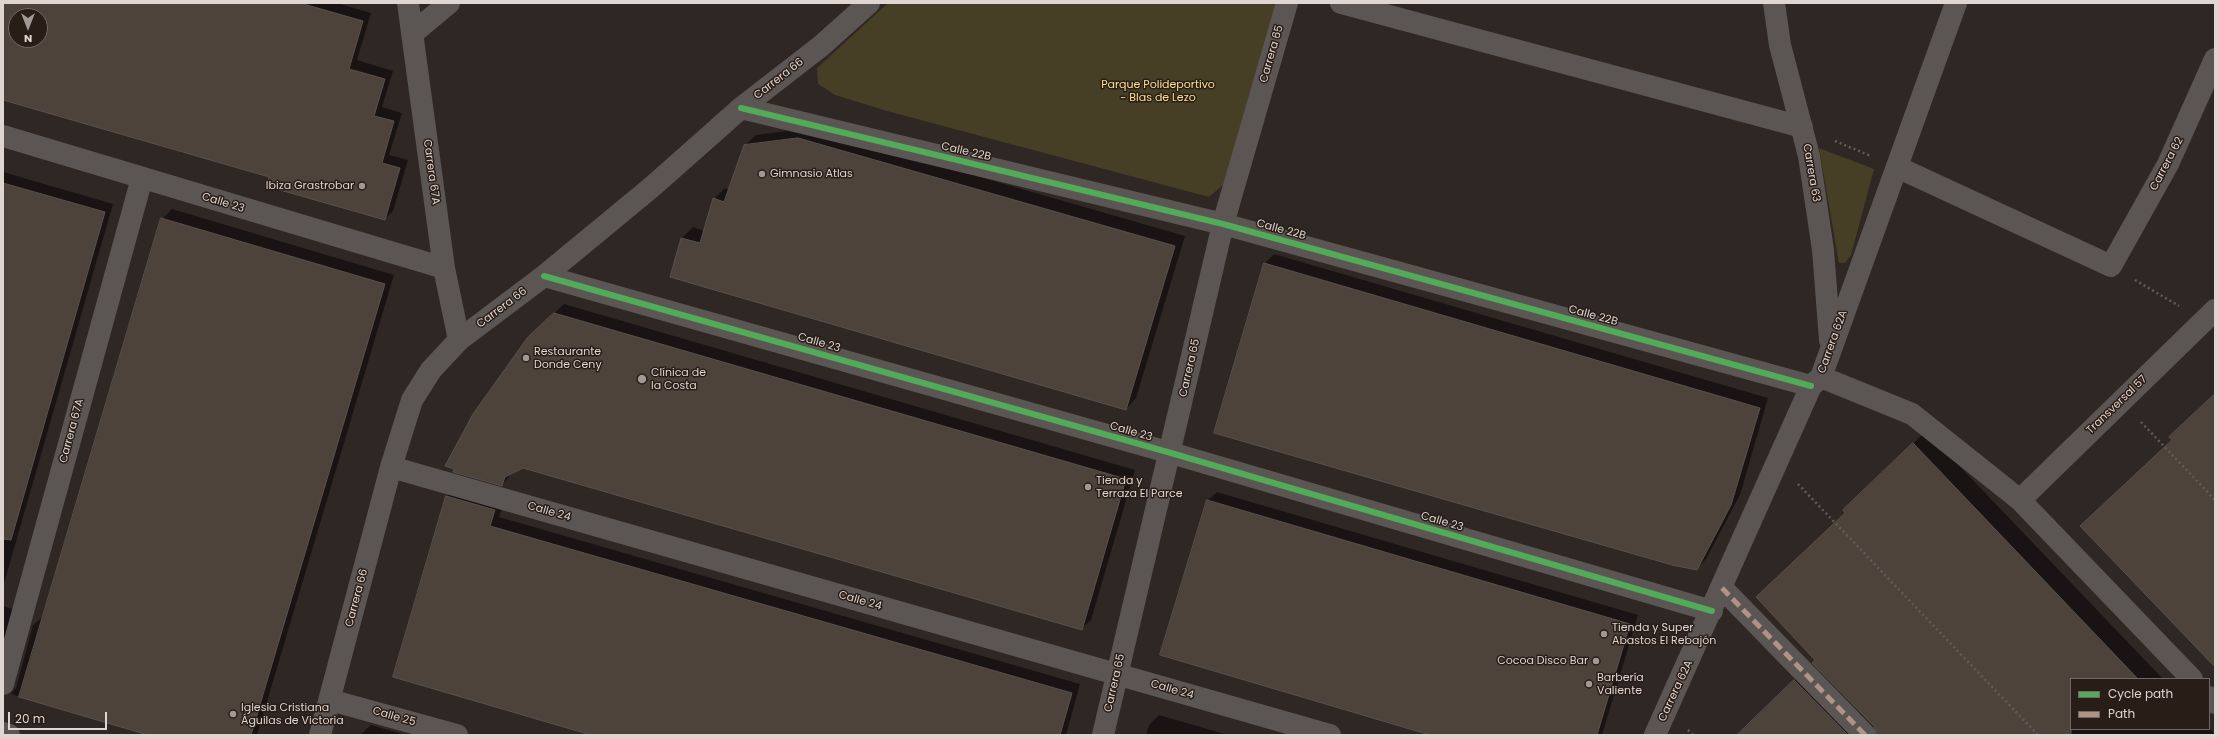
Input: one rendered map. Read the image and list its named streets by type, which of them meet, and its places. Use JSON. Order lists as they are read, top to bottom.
{
  "streets": {
    "street": [
      "Carrera 65",
      "Carrera 66",
      "Calle 22B",
      "Carrera 62",
      "Carrera 67A",
      "Carrera 63",
      "Calle 23",
      "Carrera 62A",
      "Transversal 57",
      "Calle 24",
      "Calle 25"
    ]
  },
  "crossings": [
    ["Carrera 65", "Calle 22B"],
    ["Carrera 65", "Calle 23"],
    ["Carrera 65", "Calle 24"],
    ["Carrera 66", "Calle 22B"],
    ["Carrera 66", "Carrera 67A"],
    ["Carrera 66", "Calle 23"],
    ["Carrera 66", "Calle 24"],
    ["Carrera 66", "Calle 25"],
    ["Calle 22B", "Carrera 62A"],
    ["Calle 22B", "Transversal 57"],
    ["Carrera 67A", "Calle 23"],
    ["Carrera 63", "Carrera 62A"],
    ["Calle 23", "Carrera 62A"]
  ],
  "parks": ["Parque Polideportivo - Blas de Lezo"],
  "places": [
    "Gimnasio Atlas",
    "Ibiza Grastrobar",
    "Restaurante Donde Ceny",
    "Clínica de la Costa",
    "Tienda y Terraza El Parce",
    "Tienda y Super Abastos El Rebajón",
    "Cocoa Disco Bar",
    "Barbería Valiente",
    "Iglesia Cristiana Águilas de Victoria"
  ],
  "legend": ["Cycle path", "Path"],
  "scale_bar": "20 m",
  "north": "bottom"
}
